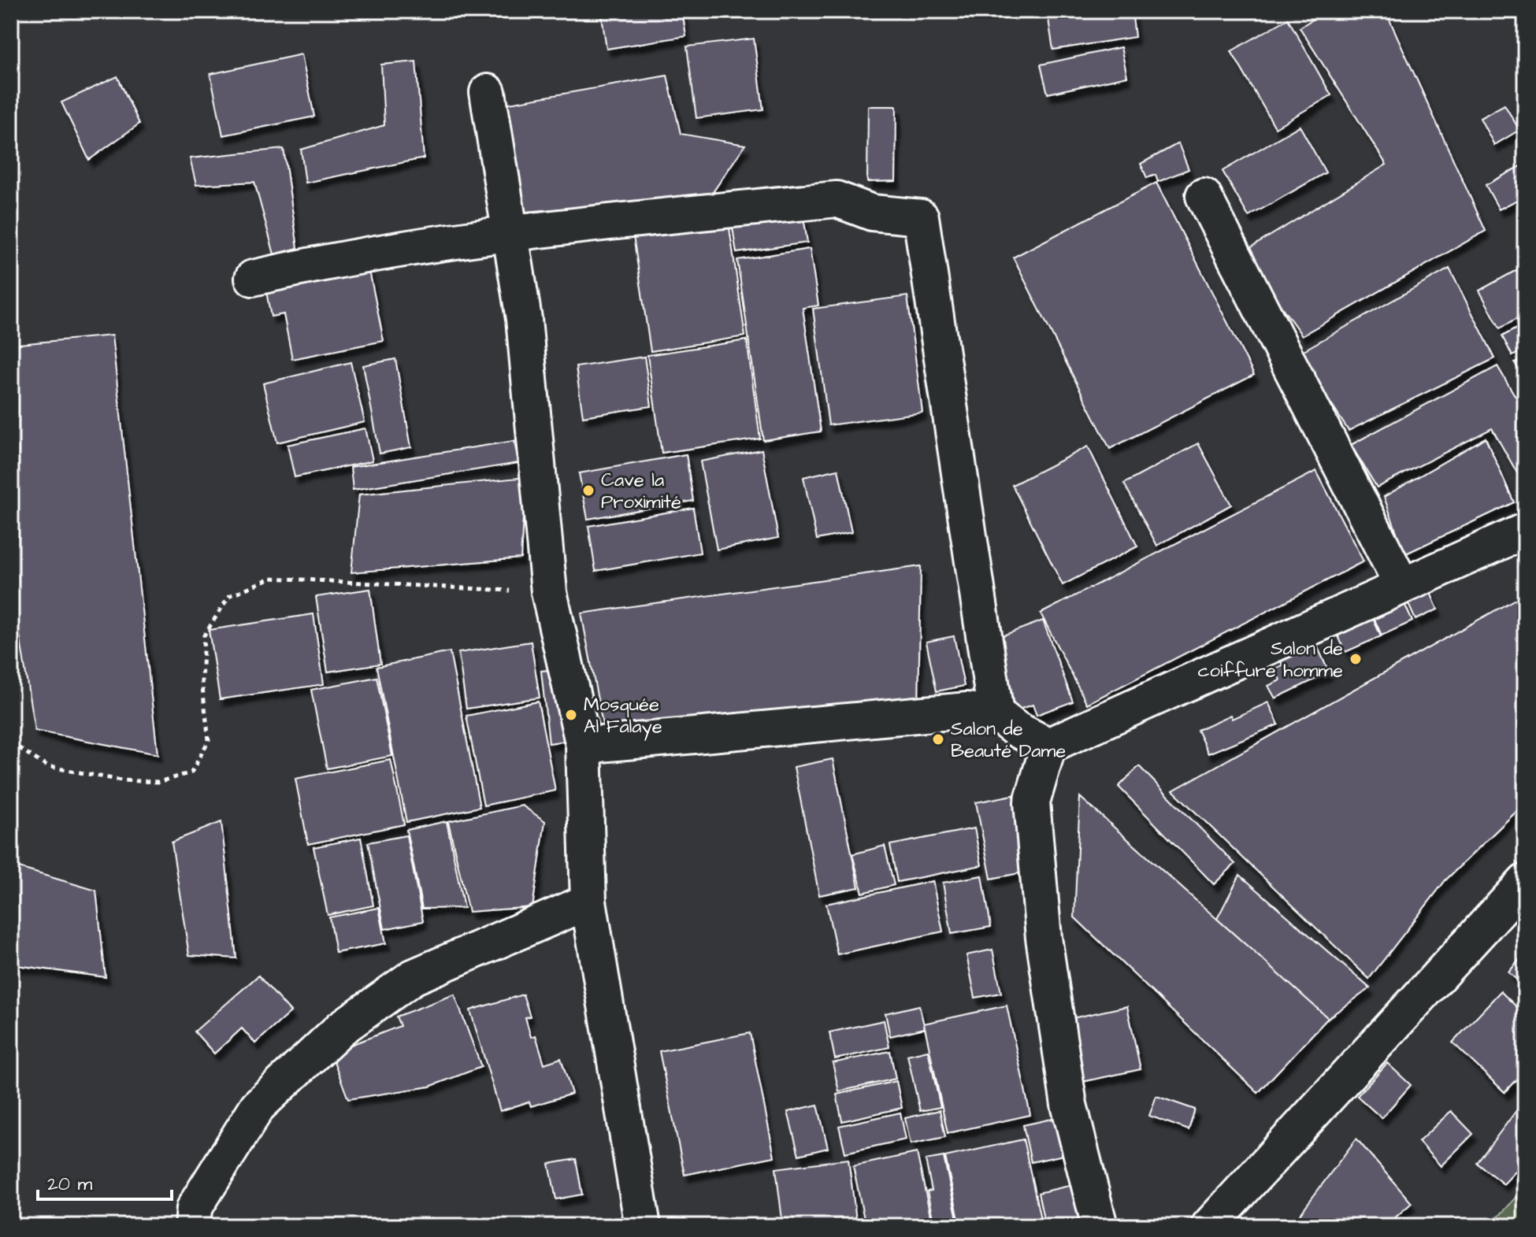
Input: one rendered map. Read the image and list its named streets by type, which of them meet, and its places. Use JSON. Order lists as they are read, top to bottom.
{
  "places": [
    "Cave la Proximité",
    "Salon de coiffure homme",
    "Mosquée Al Falaye",
    "Salon de Beauté Dame"
  ],
  "scale_bar": "20 m"
}
